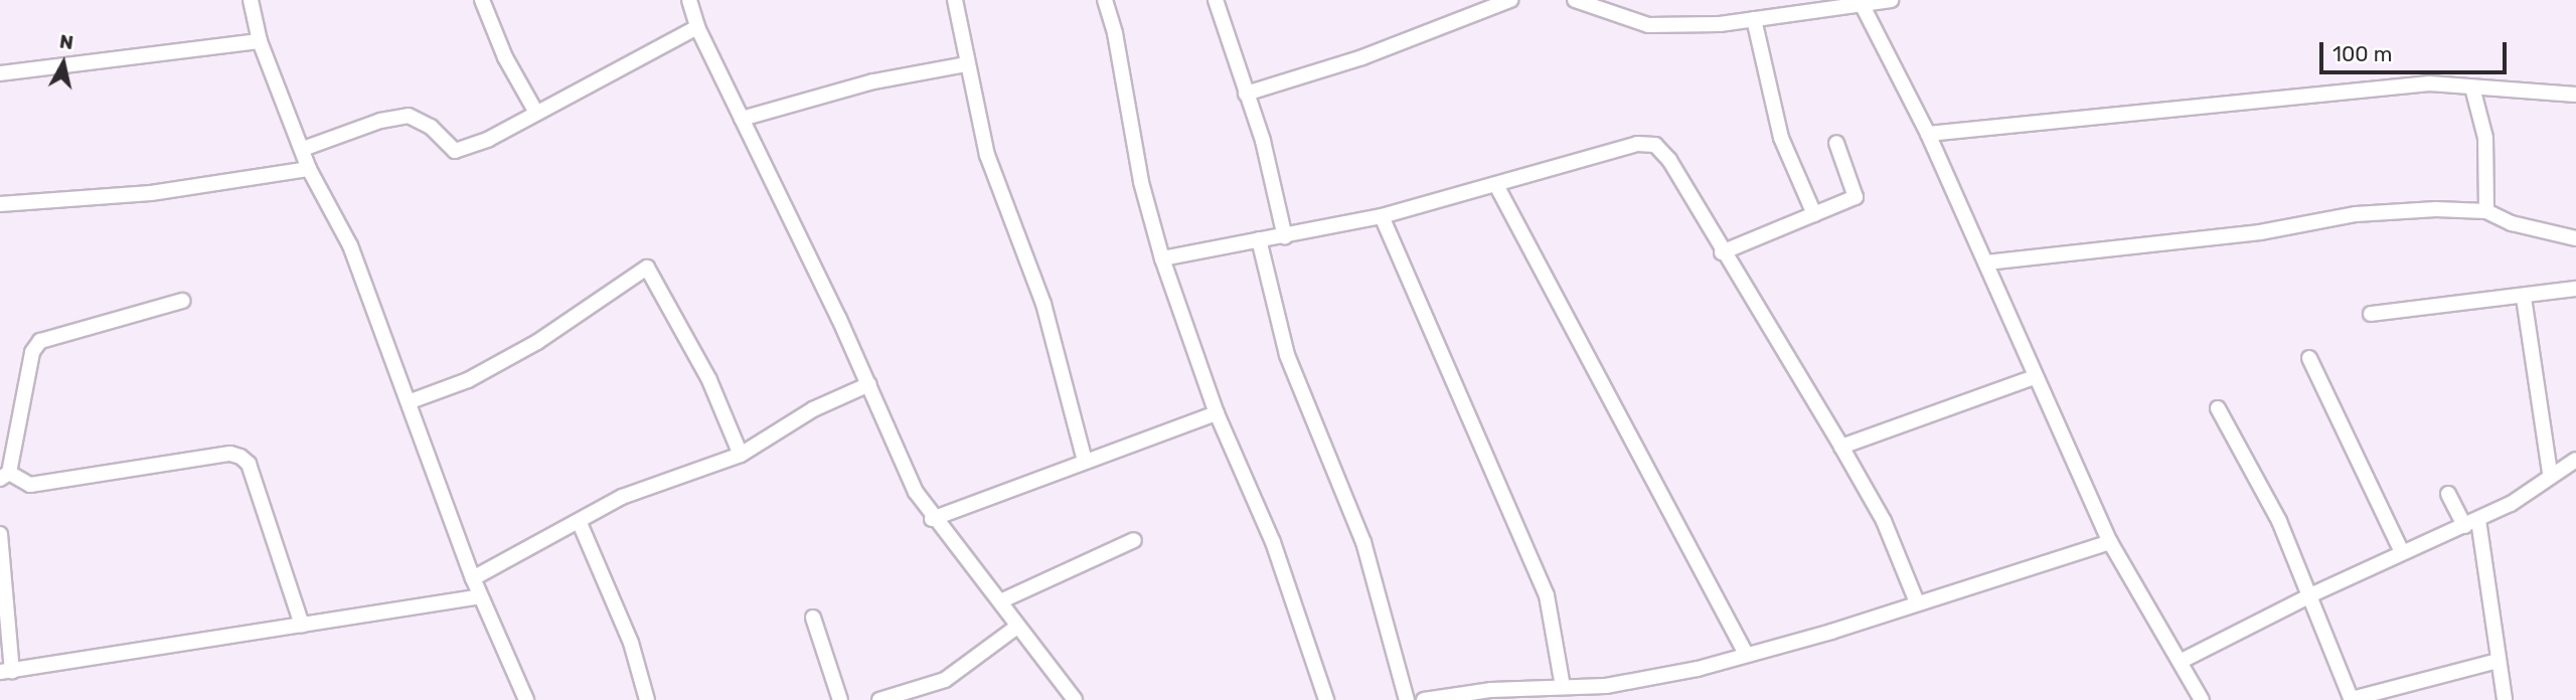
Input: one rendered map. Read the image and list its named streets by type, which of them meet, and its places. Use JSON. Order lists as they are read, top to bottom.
{
  "scale_bar": "100 m",
  "north": "top"
}
